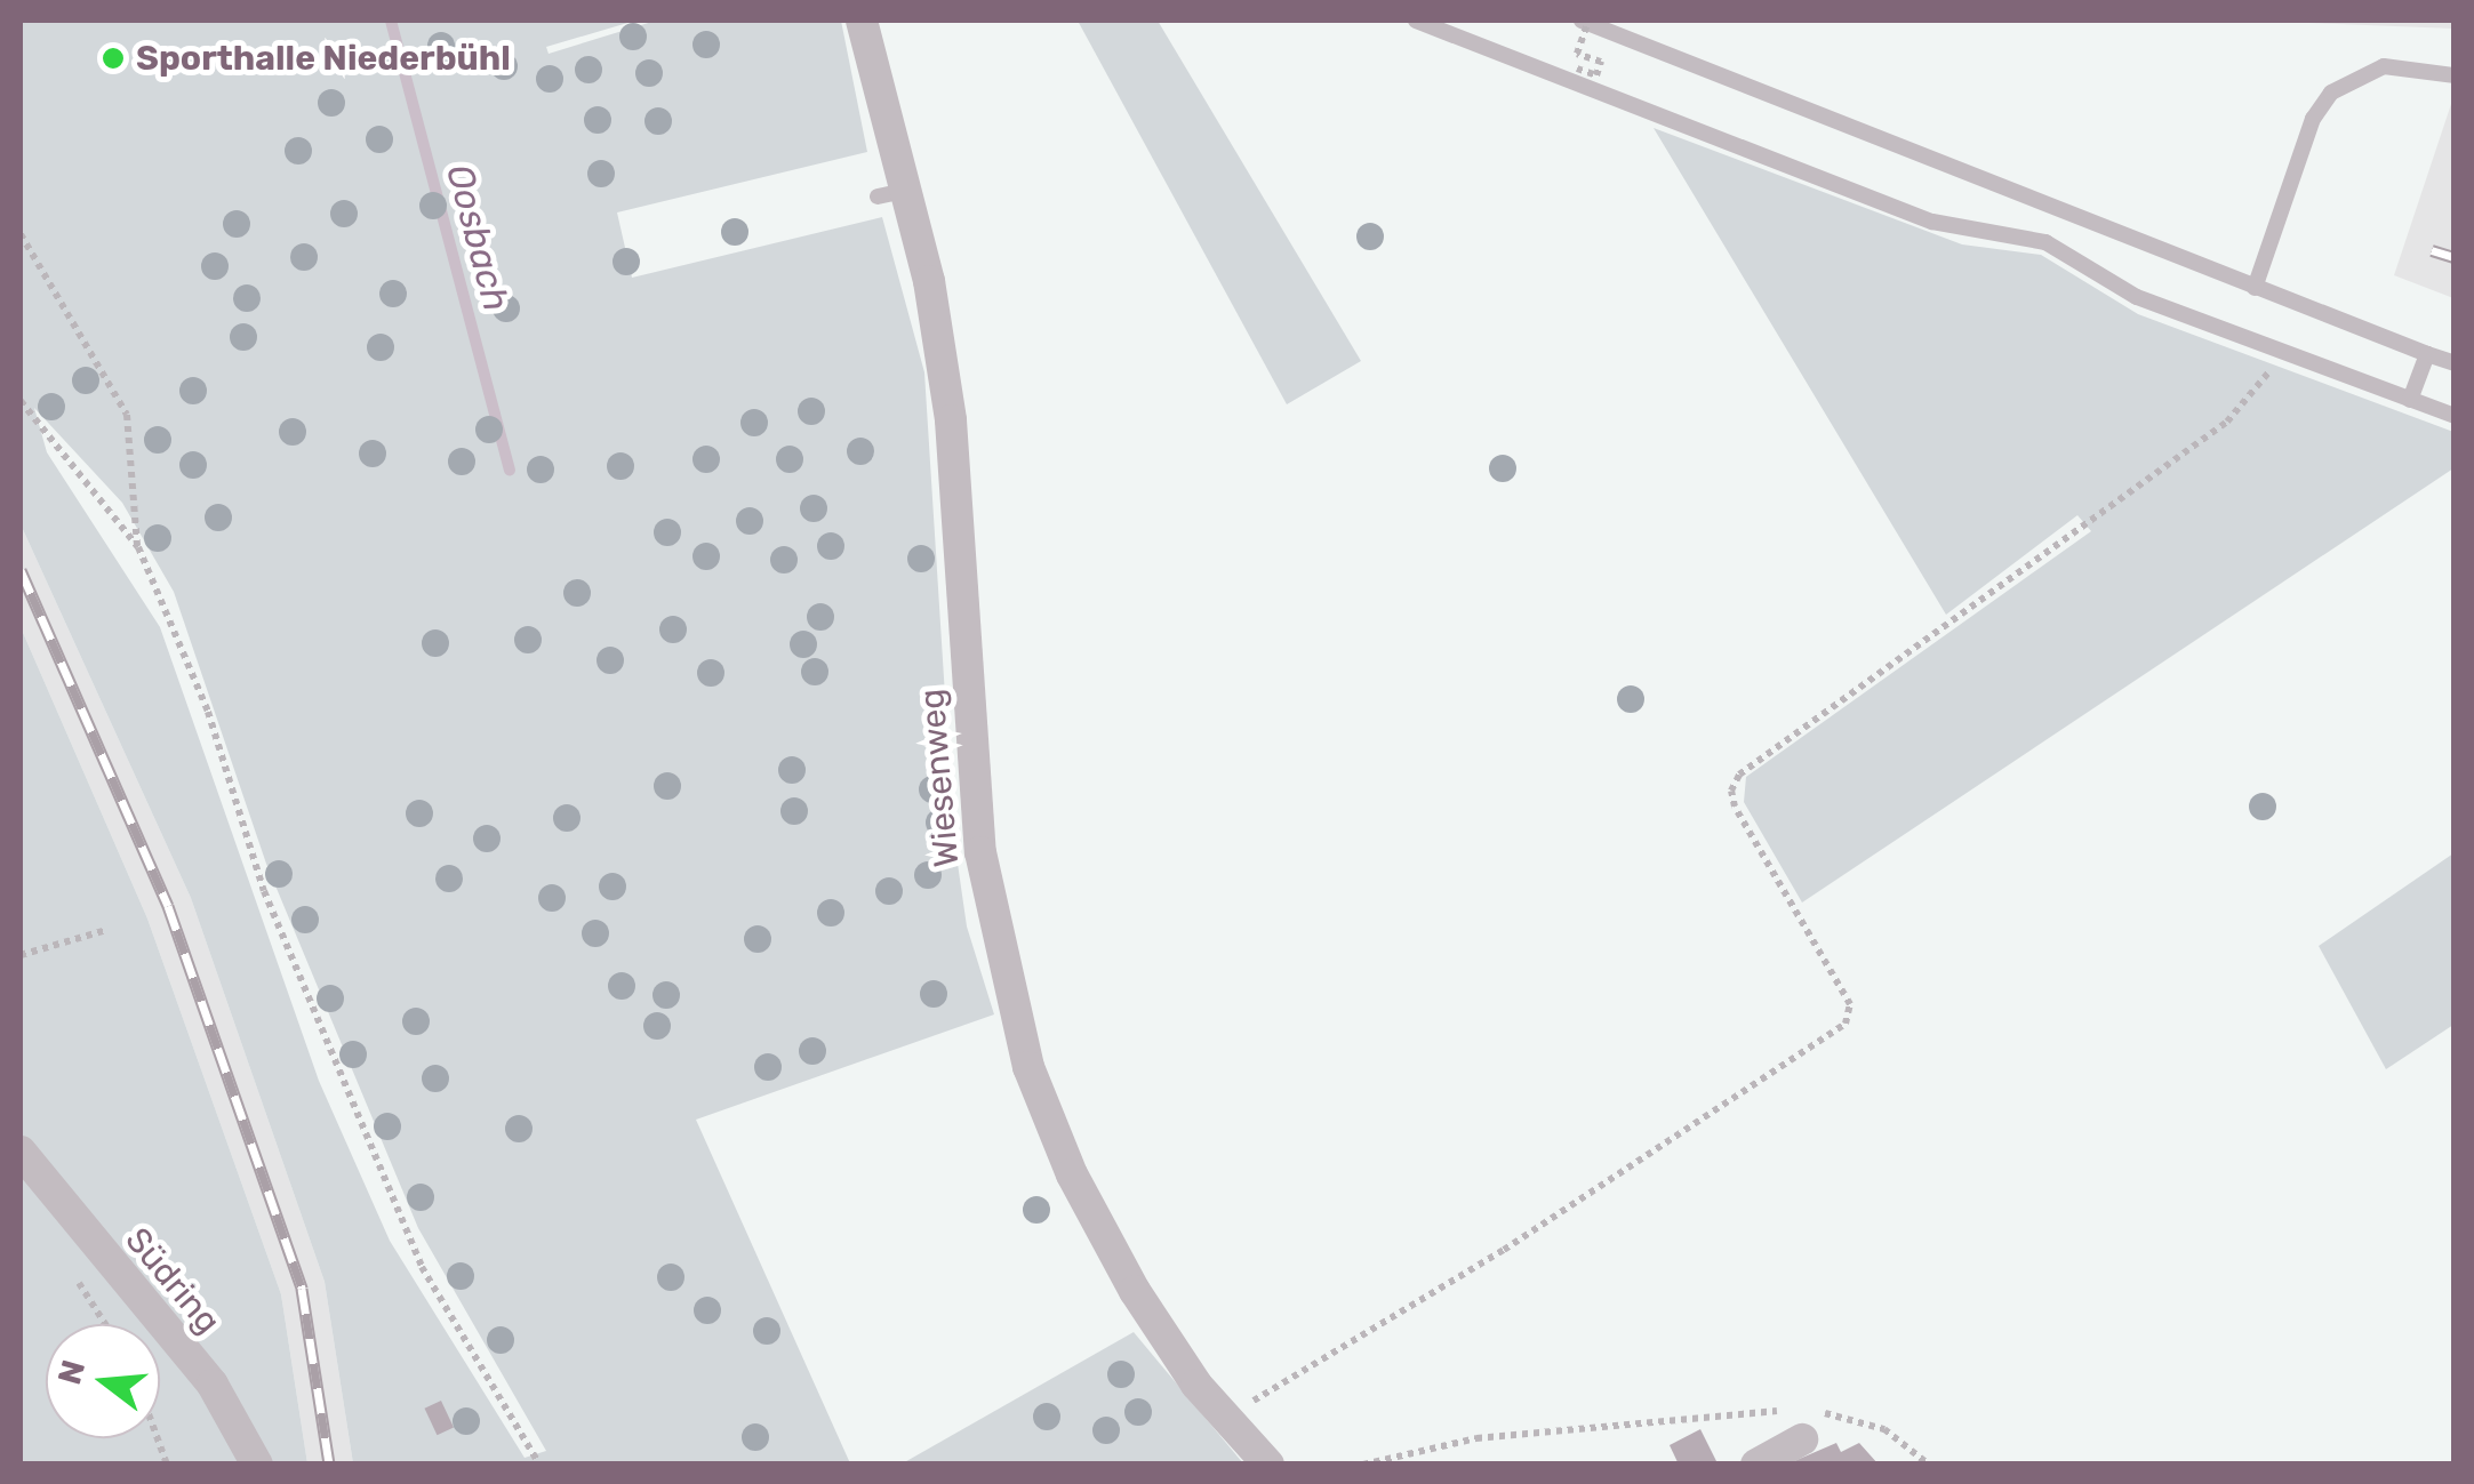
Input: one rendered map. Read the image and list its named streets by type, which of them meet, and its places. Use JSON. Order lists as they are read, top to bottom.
{
  "streets": {
    "street": ["Wiesenweg", "Südring"]
  },
  "water": ["Oosbach"],
  "places": ["Sporthalle Niederbühl"],
  "north": "left"
}
